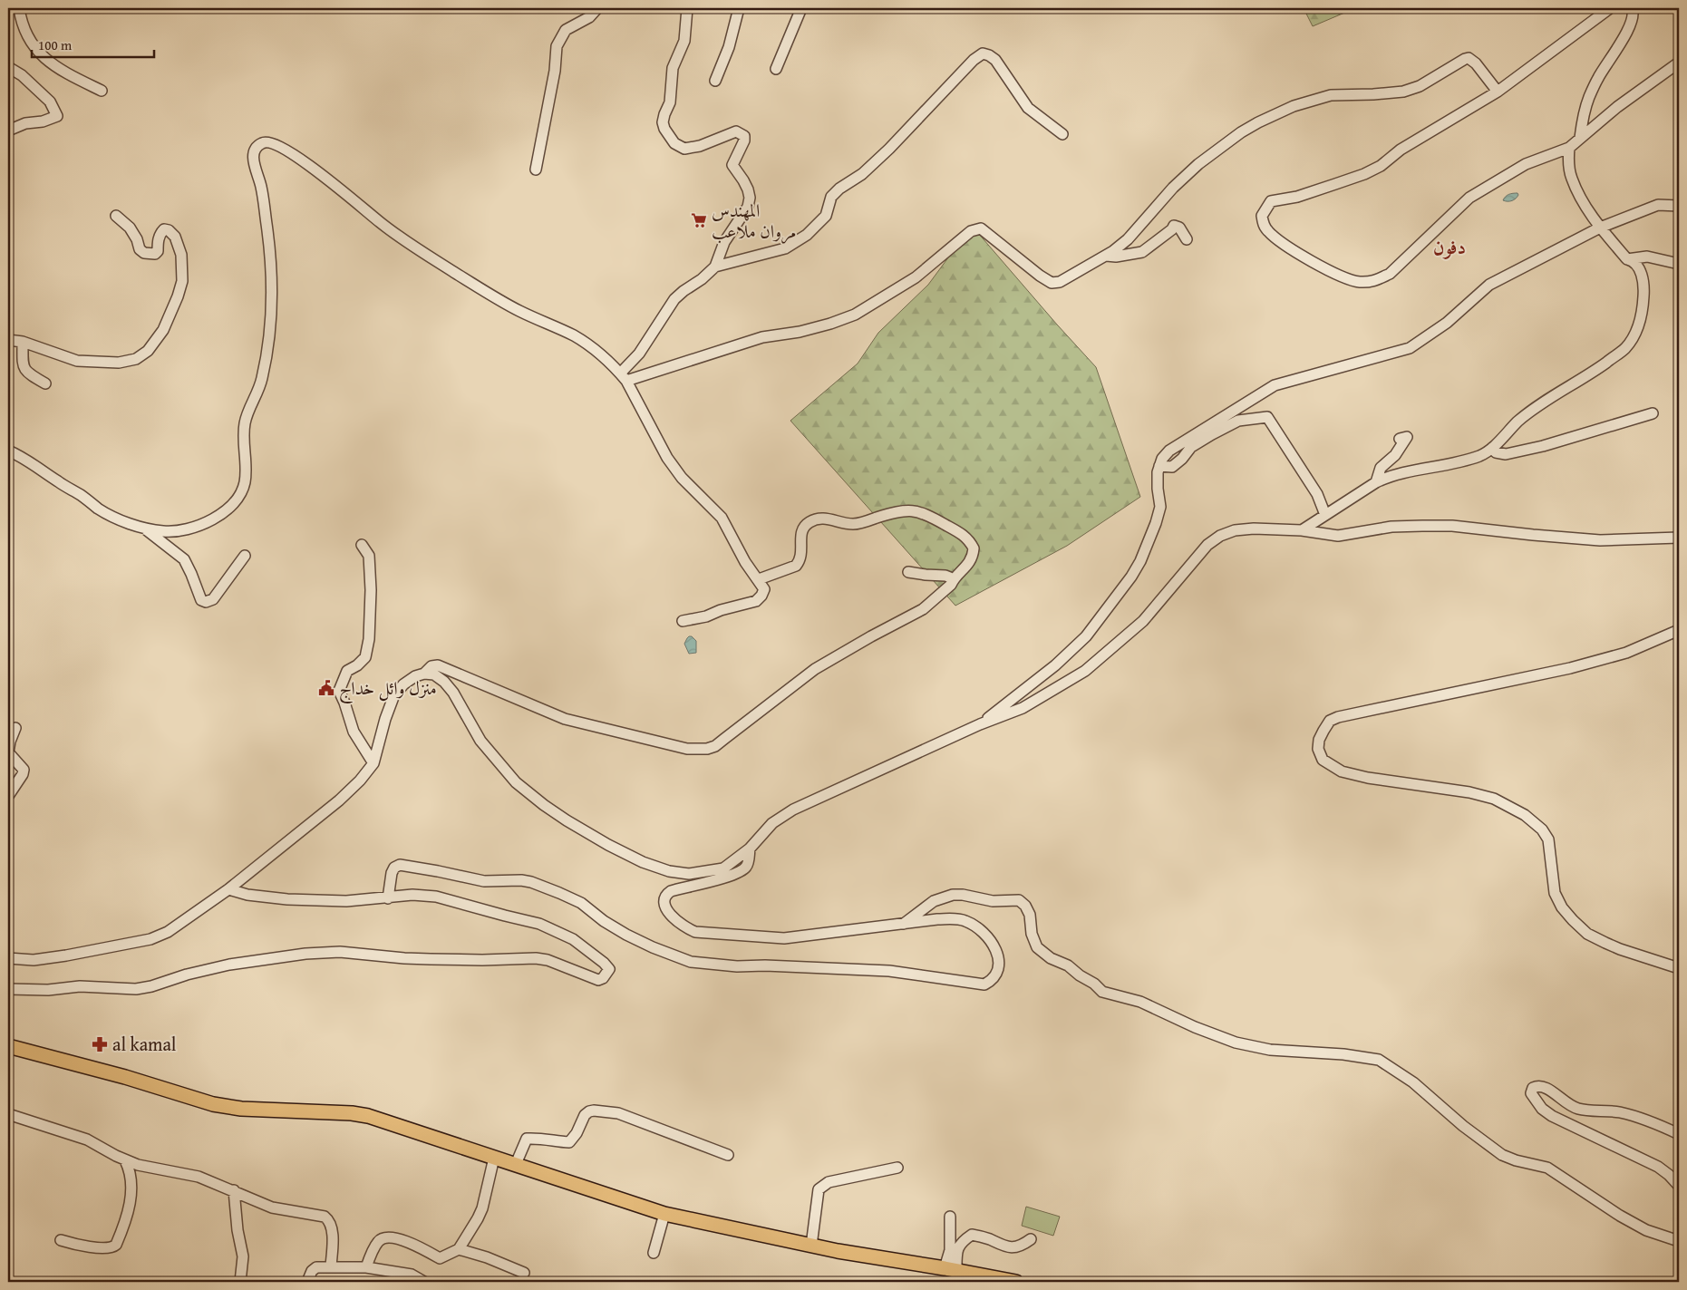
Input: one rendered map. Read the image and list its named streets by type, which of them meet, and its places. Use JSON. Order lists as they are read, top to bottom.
{
  "districts": ["دفون"],
  "places": {
    "supermarket": ["المهندس مروان ملاعب"],
    "public building": ["منزل وائل خداج"],
    "pharmacy": ["al kamal"]
  },
  "scale_bar": "100 m"
}
